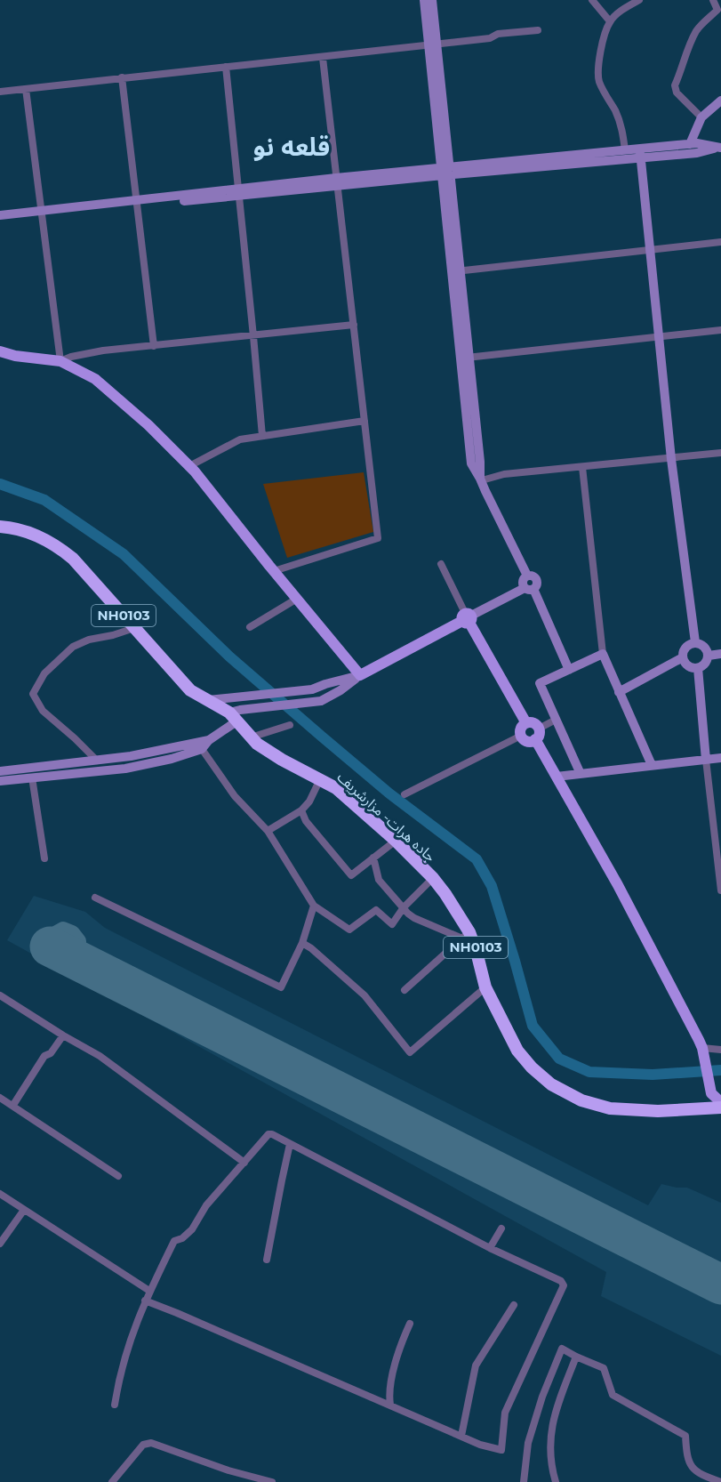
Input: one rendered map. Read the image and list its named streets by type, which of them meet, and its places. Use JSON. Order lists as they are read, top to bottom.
{
  "streets": {
    "highway": ["NH0103", "جاده هرات- مزارشریف"]
  },
  "districts": ["قلعه نو"]
}
